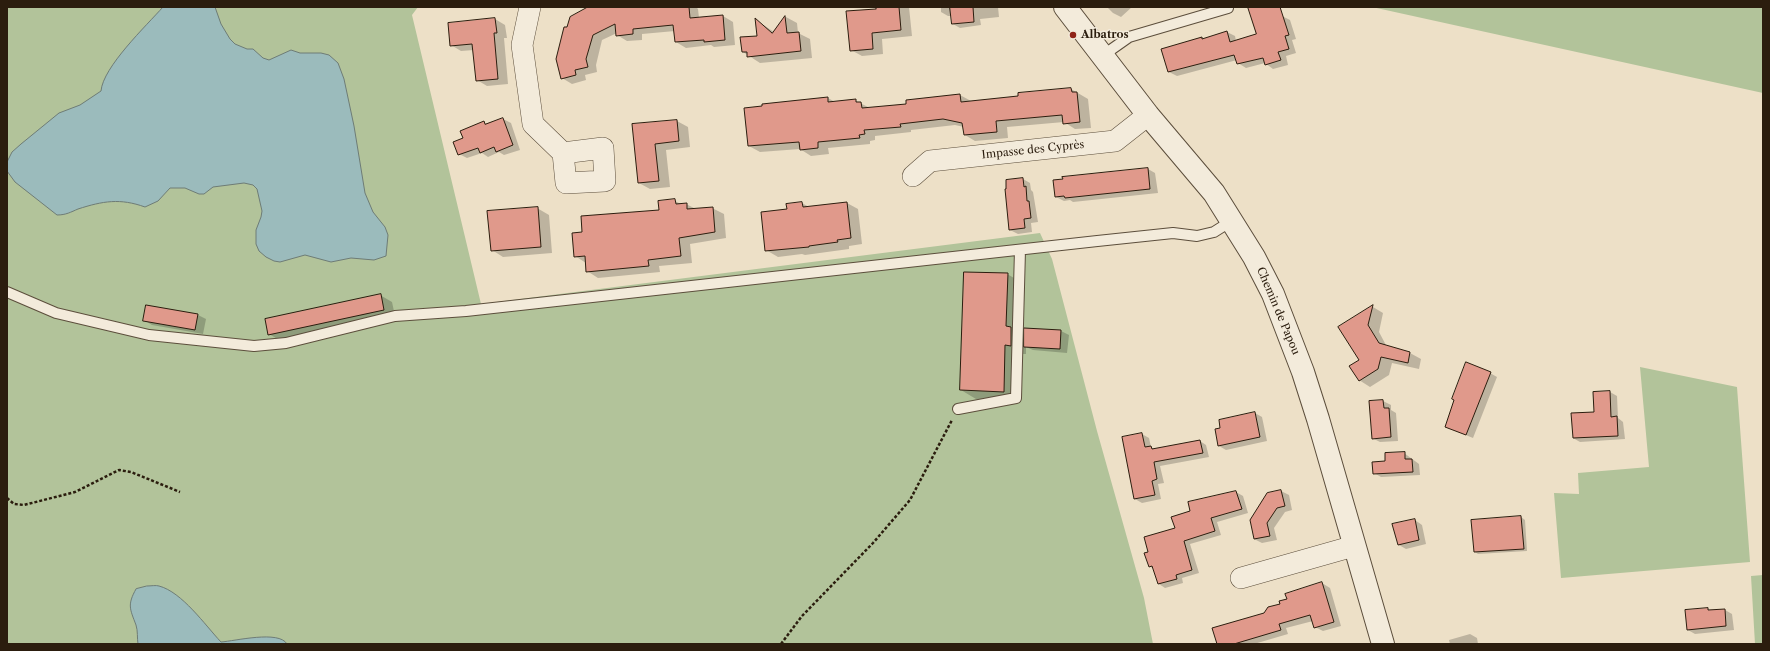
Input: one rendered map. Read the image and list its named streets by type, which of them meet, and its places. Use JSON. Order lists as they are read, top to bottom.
{
  "streets": {
    "street": ["Impasse des Cyprès", "Chemin de Papou"]
  },
  "crossings": [
    ["Impasse des Cyprès", "Chemin de Papou"]
  ],
  "places": ["Albatros"]
}
